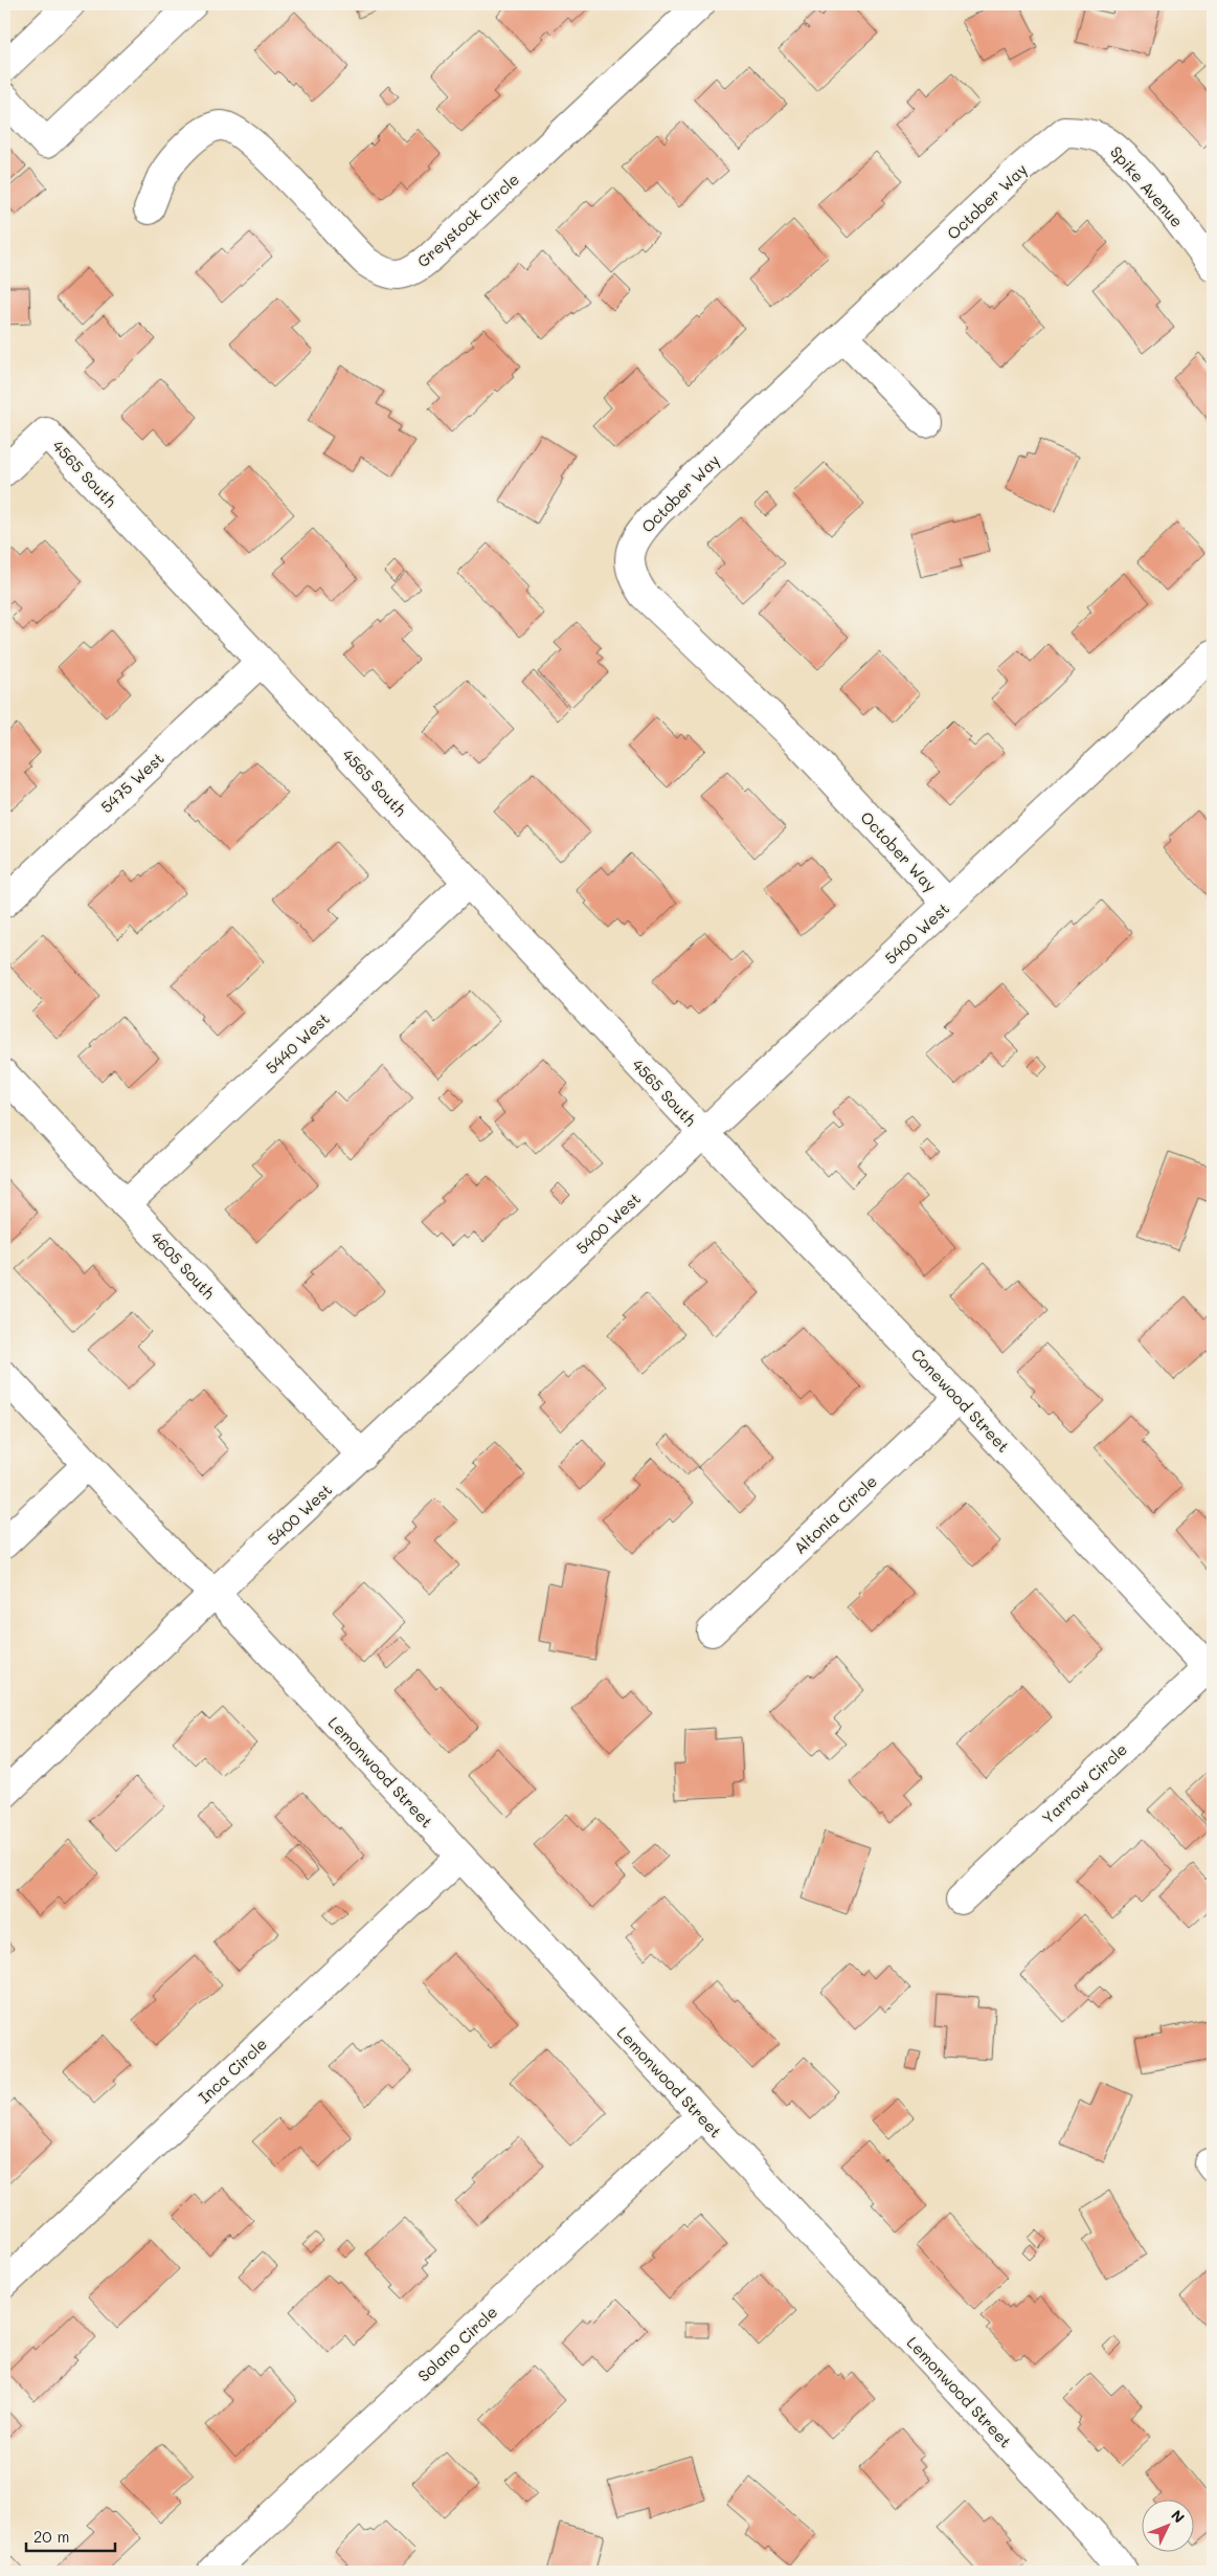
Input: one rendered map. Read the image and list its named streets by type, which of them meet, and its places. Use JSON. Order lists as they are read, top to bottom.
{
  "streets": {
    "street": [
      "Spike Avenue",
      "October Way",
      "Greystock Circle",
      "4565 South",
      "5475 West",
      "5400 West",
      "5440 West",
      "4605 South",
      "Conewood Street",
      "Altonia Circle",
      "Lemonwood Street",
      "Yarrow Circle",
      "Inca Circle",
      "Solano Circle"
    ]
  },
  "crossings": [
    ["Spike Avenue", "October Way"],
    ["October Way", "5400 West"],
    ["4565 South", "5475 West"],
    ["4565 South", "5400 West"],
    ["4565 South", "5440 West"],
    ["4565 South", "Conewood Street"],
    ["5400 West", "4605 South"],
    ["5400 West", "Conewood Street"],
    ["5400 West", "Lemonwood Street"],
    ["5440 West", "4605 South"],
    ["Conewood Street", "Altonia Circle"],
    ["Conewood Street", "Yarrow Circle"],
    ["Lemonwood Street", "Inca Circle"],
    ["Lemonwood Street", "Solano Circle"]
  ],
  "scale_bar": "20 m",
  "north": "top right"
}
